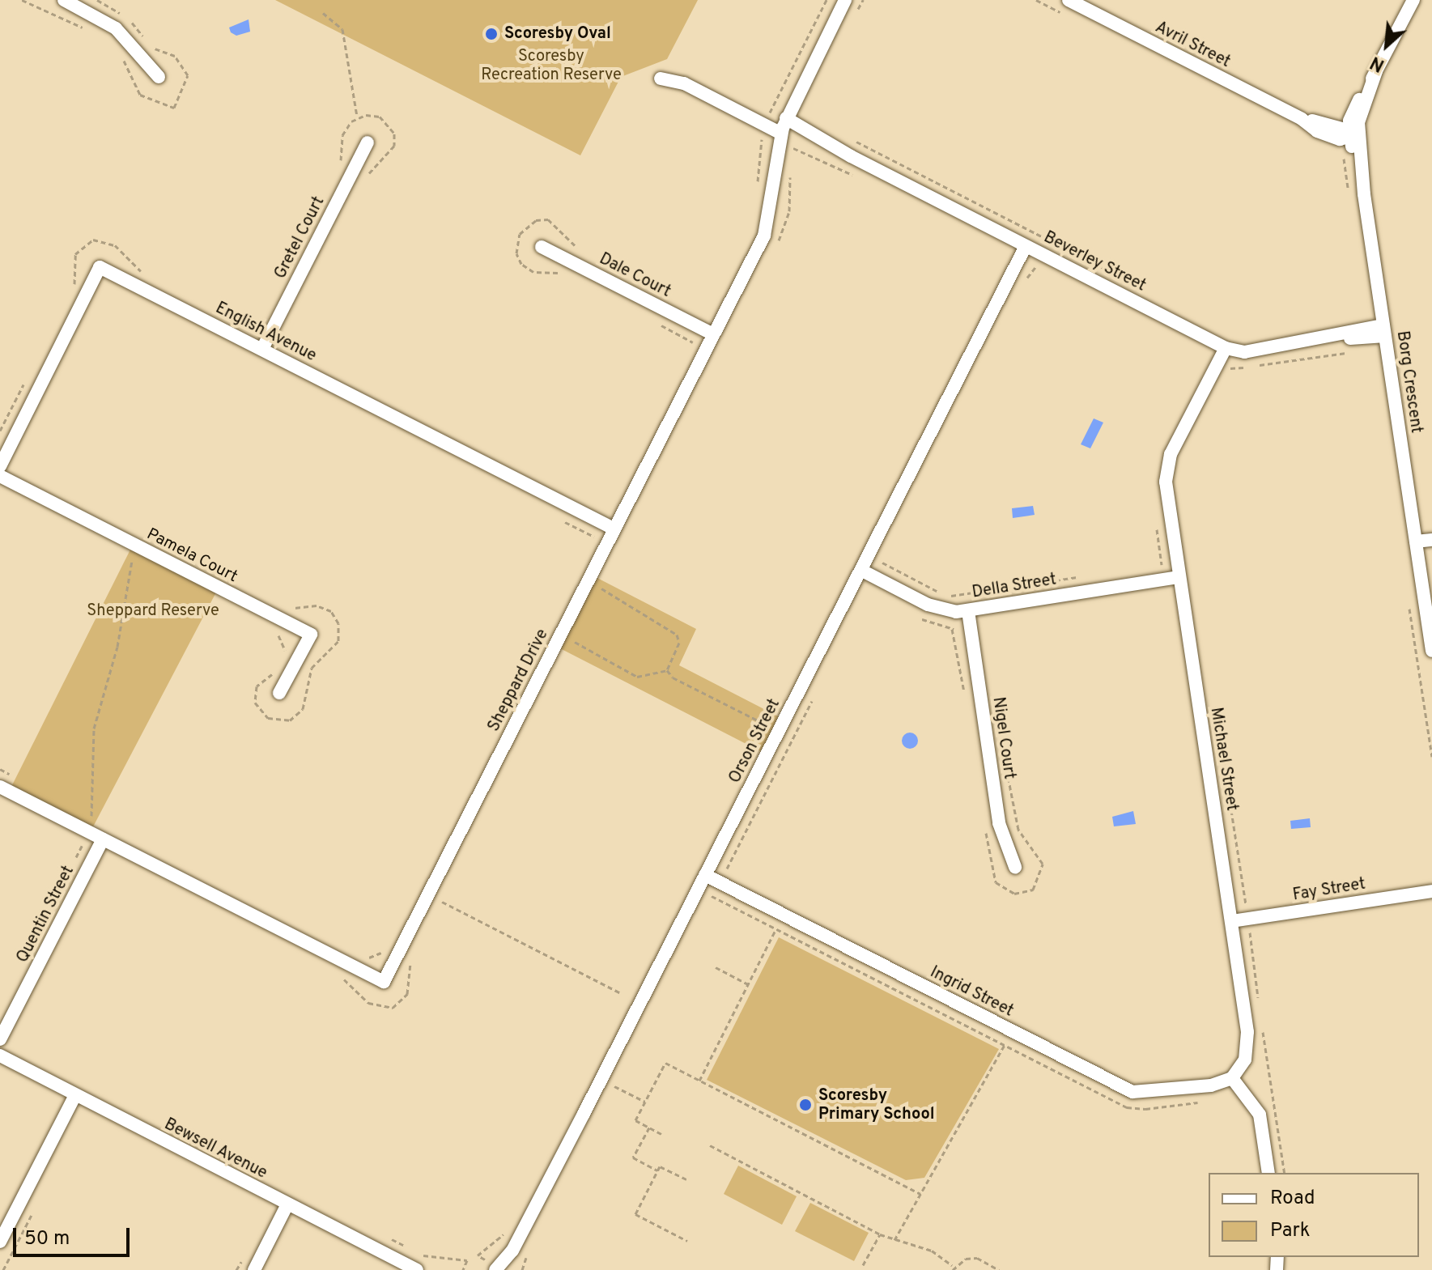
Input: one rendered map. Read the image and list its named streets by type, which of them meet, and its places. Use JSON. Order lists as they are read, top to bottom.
{
  "streets": {
    "street": [
      "Avril Street",
      "Gretel Court",
      "Beverley Street",
      "Dale Court",
      "English Avenue",
      "Borg Crescent",
      "Pamela Court",
      "Della Street",
      "Sheppard Drive",
      "Nigel Court",
      "Orson Street",
      "Michael Street",
      "Fay Street",
      "Quentin Street",
      "Ingrid Street",
      "Bewsell Avenue"
    ]
  },
  "crossings": [
    ["Avril Street", "Borg Crescent"],
    ["Gretel Court", "English Avenue"],
    ["Beverley Street", "Borg Crescent"],
    ["Beverley Street", "Sheppard Drive"],
    ["Beverley Street", "Orson Street"],
    ["Beverley Street", "Michael Street"],
    ["Dale Court", "Sheppard Drive"],
    ["English Avenue", "Sheppard Drive"],
    ["Della Street", "Nigel Court"],
    ["Della Street", "Orson Street"],
    ["Della Street", "Michael Street"],
    ["Sheppard Drive", "Quentin Street"],
    ["Orson Street", "Ingrid Street"],
    ["Michael Street", "Fay Street"],
    ["Michael Street", "Ingrid Street"]
  ],
  "parks": ["Scoresby Recreation Reserve", "Sheppard Reserve"],
  "places": ["Scoresby Oval", "Scoresby Primary School"],
  "legend": ["Road", "Park"],
  "scale_bar": "50 m",
  "north": "bottom left"
}
